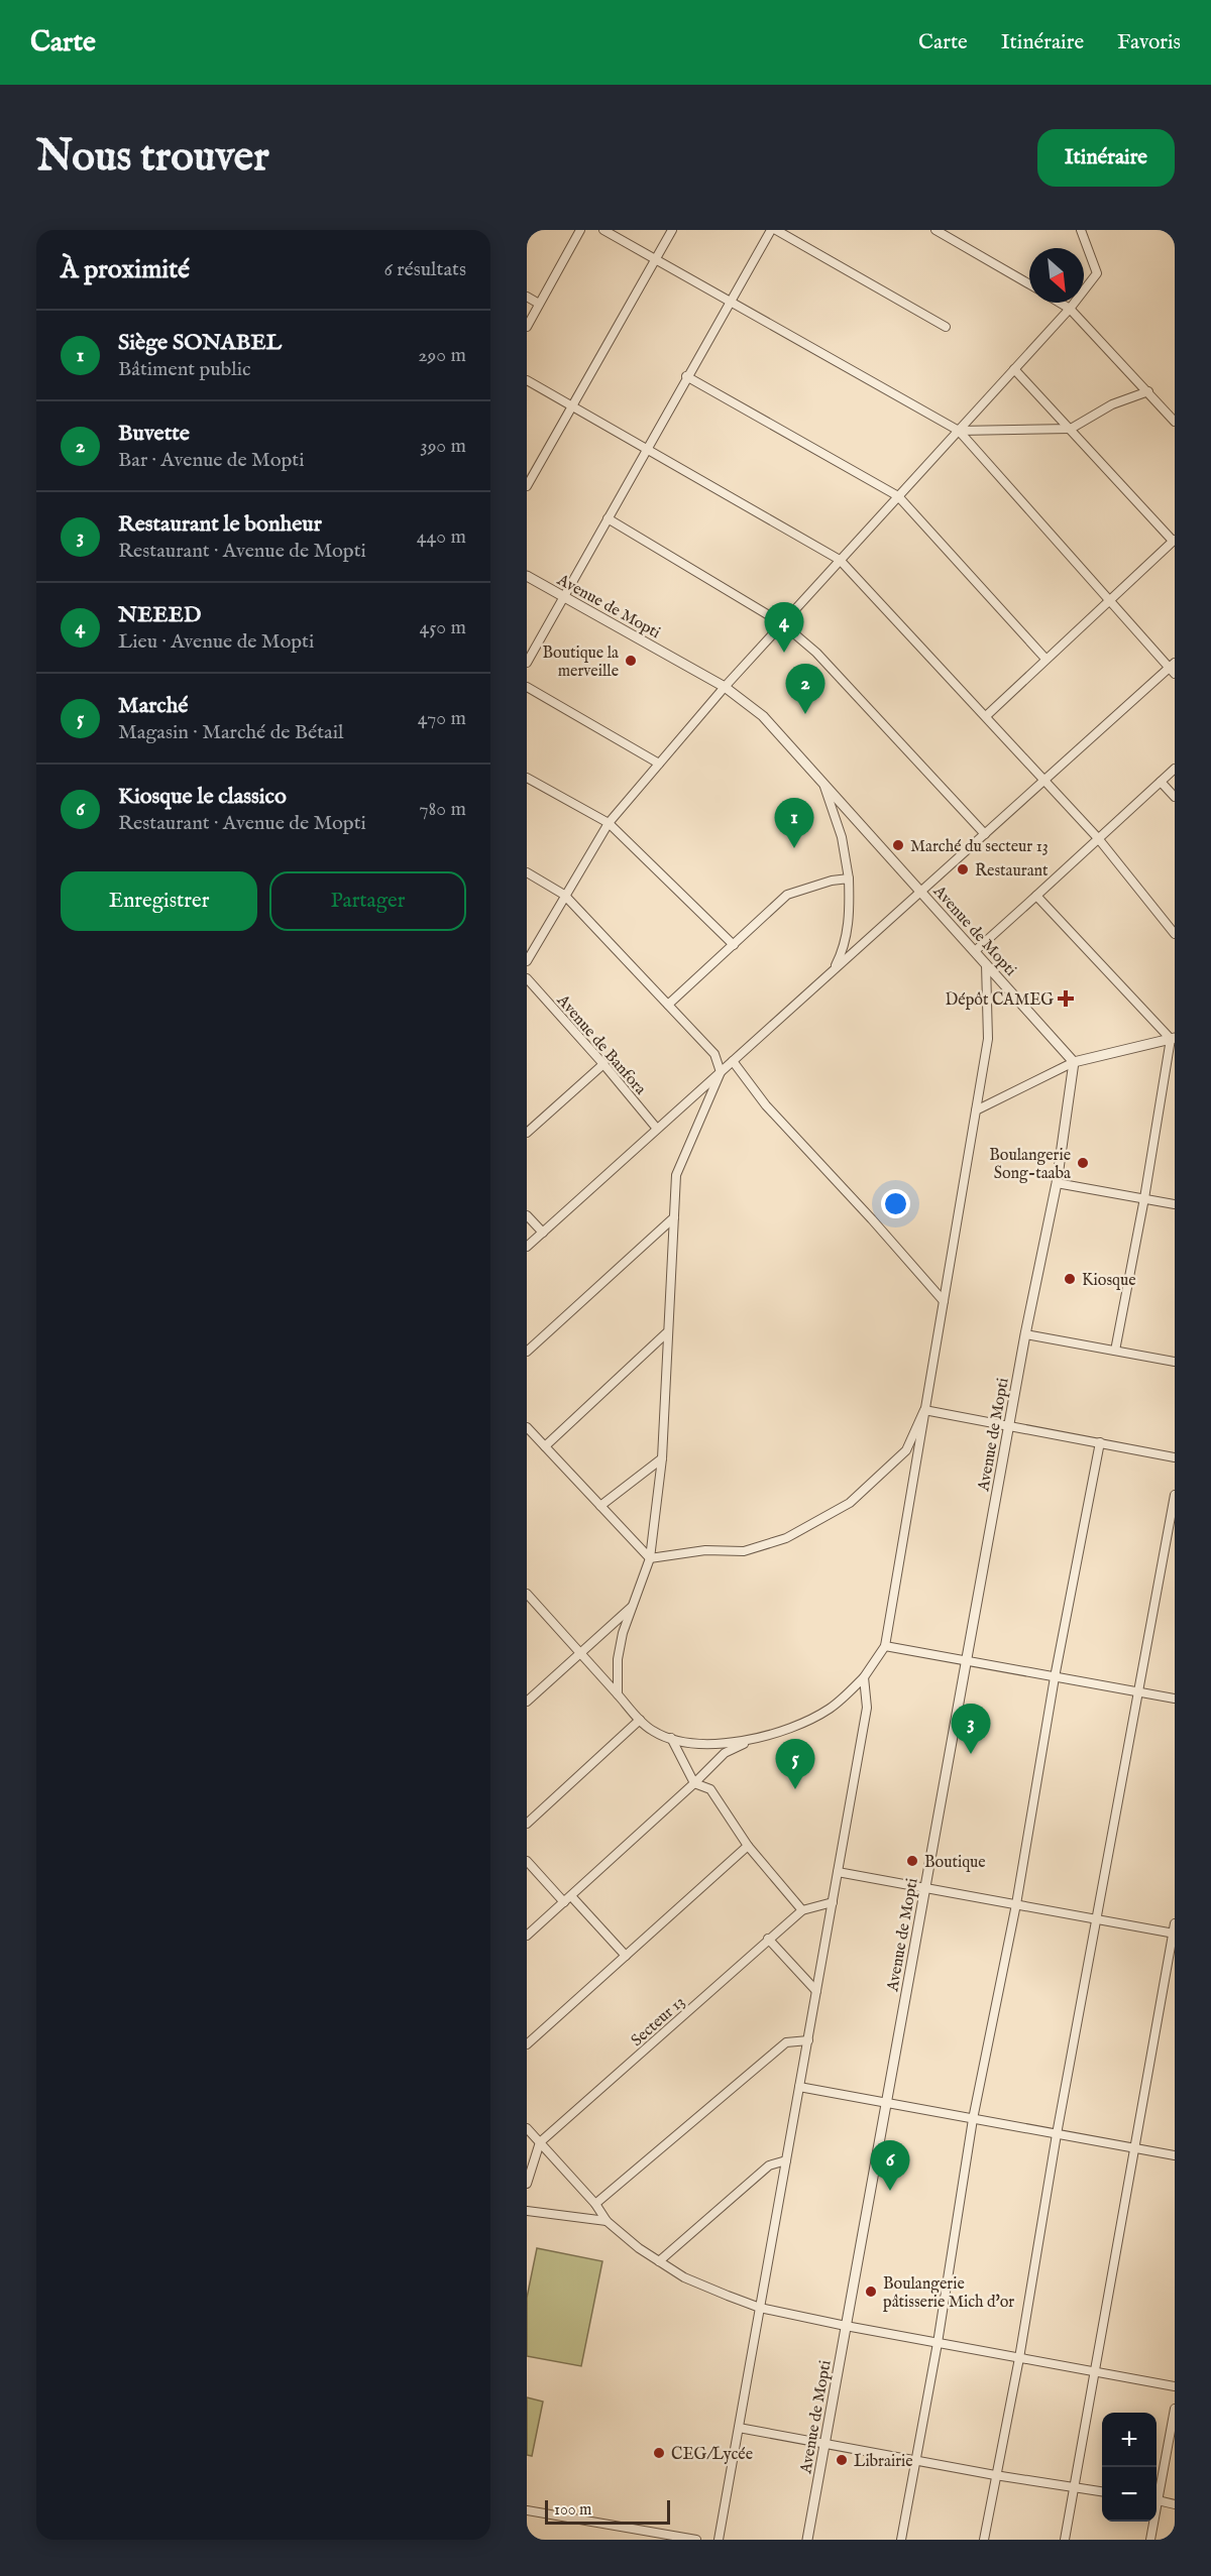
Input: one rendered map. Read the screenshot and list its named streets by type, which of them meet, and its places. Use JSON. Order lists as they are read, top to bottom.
{
  "streets": {
    "street": ["Avenue de Mopti", "Avenue de Banfora", "Secteur 13"]
  },
  "places": {
    "other": [
      "Boutique la merveille",
      "Marché du secteur 13",
      "Restaurant",
      "Boulangerie Song-taaba",
      "Kiosque",
      "Boutique",
      "Boulangerie pâtisserie Mich d'or",
      "CEG/Lycée",
      "Librairie"
    ],
    "health": ["Dépôt CAMEG"]
  },
  "scale_bar": "100 m",
  "north": "bottom right",
  "page": {
    "header": "Carte",
    "nav": ["Carte", "Itinéraire", "Favoris"],
    "buttons": [
      "Itinéraire",
      ["Enregistrer", "Partager"]
    ],
    "title": "Nous trouver",
    "heading": ["À proximité", "6 résultats"],
    "list": [
      {
        "mark": "1",
        "name": "Siège SONABEL",
        "note": "Bâtiment public",
        "value": "290 m"
      },
      {
        "mark": "2",
        "name": "Buvette",
        "note": "Bar · Avenue de Mopti",
        "value": "390 m"
      },
      {
        "mark": "3",
        "name": "Restaurant le bonheur",
        "note": "Restaurant · Avenue de Mopti",
        "value": "440 m"
      },
      {
        "mark": "4",
        "name": "NEEED",
        "note": "Lieu · Avenue de Mopti",
        "value": "450 m"
      },
      {
        "mark": "5",
        "name": "Marché",
        "note": "Magasin · Marché de Bétail",
        "value": "470 m"
      },
      {
        "mark": "6",
        "name": "Kiosque le classico",
        "note": "Restaurant · Avenue de Mopti",
        "value": "780 m"
      }
    ],
    "pins": [
      "4",
      "2",
      "1",
      "3",
      "5",
      "6"
    ],
    "map_buttons": ["+", "−"],
    "scale": "100 m"
  }
}
